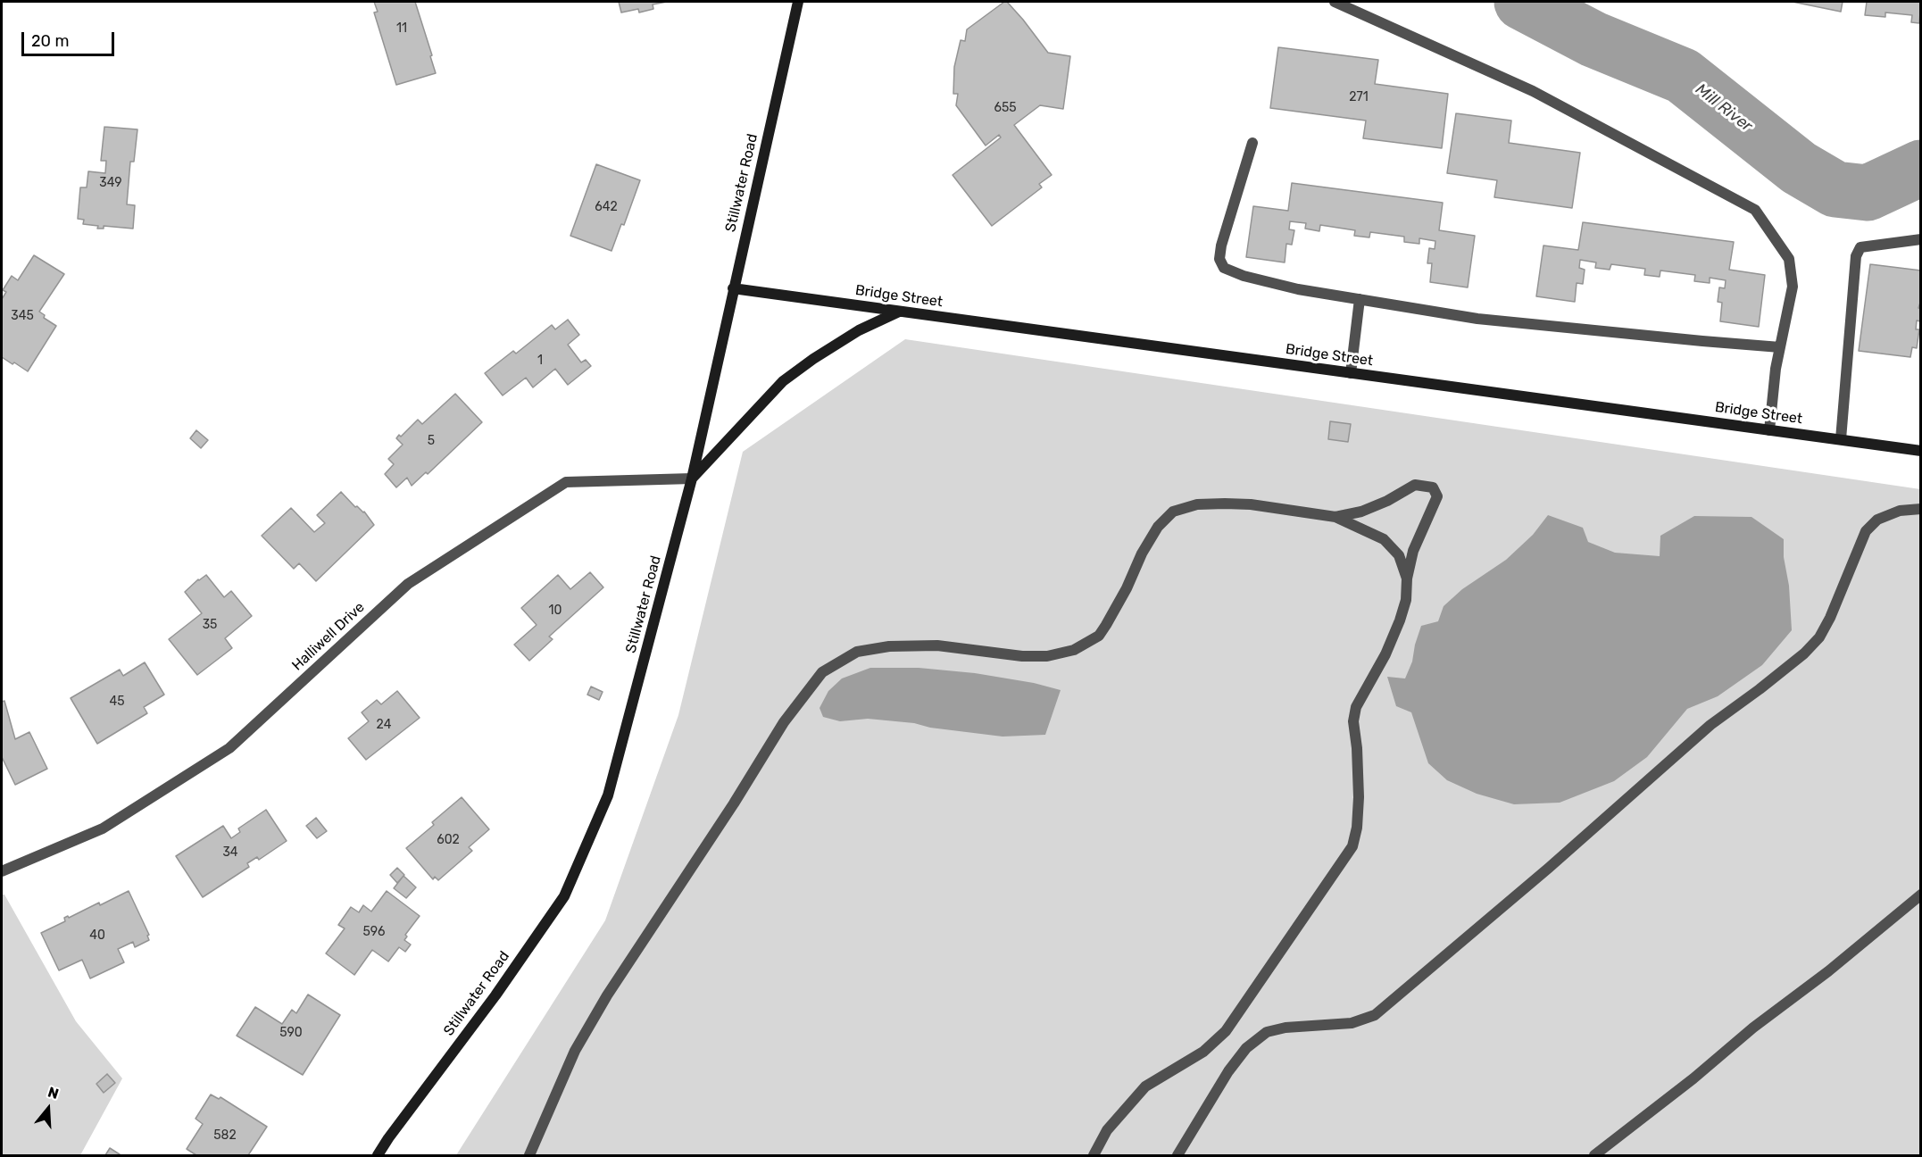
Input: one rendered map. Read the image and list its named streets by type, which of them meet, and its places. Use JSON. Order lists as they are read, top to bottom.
{
  "streets": {
    "main road": ["Stillwater Road", "Bridge Street"],
    "street": ["Halliwell Drive"]
  },
  "crossings": [
    ["Stillwater Road", "Bridge Street"],
    ["Stillwater Road", "Halliwell Drive"]
  ],
  "water": ["Mill River"],
  "house_numbers": [
    "11",
    "271",
    "655",
    "349",
    "642",
    "345",
    "1",
    "5",
    "10",
    "35",
    "45",
    "24",
    "602",
    "34",
    "596",
    "40",
    "590",
    "582"
  ],
  "scale_bar": "20 m",
  "north": "top"
}
